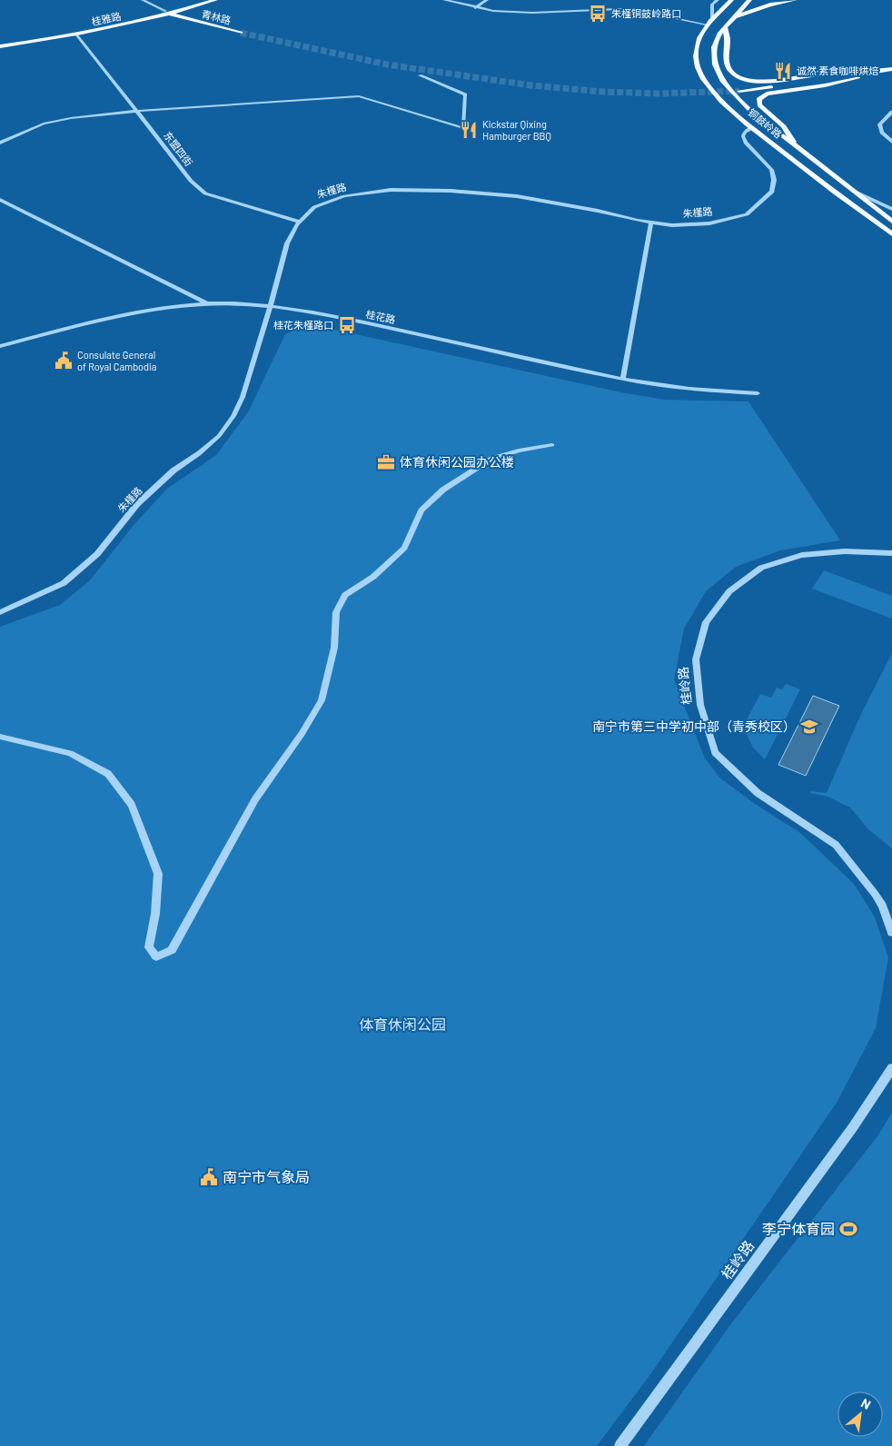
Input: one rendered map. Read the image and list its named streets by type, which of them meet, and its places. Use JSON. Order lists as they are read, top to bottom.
{
  "streets": {
    "main road": ["青林路", "桂雅路", "铜鼓岭路"],
    "street": [
      "东盟四街",
      "朱槿路",
      "桂花路",
      "桂岭路"
    ]
  },
  "crossings": [
    ["青林路", "桂雅路"],
    ["桂雅路", "东盟四街"],
    ["铜鼓岭路", "朱槿路"],
    ["东盟四街", "朱槿路"],
    ["朱槿路", "桂花路"]
  ],
  "parks": ["体育休闲公园"],
  "places": {
    "bus stop": ["朱槿铜鼓岭路口", "桂花朱槿路口"],
    "restaurant": ["诚然·素食咖啡烘焙", "Kickstar Qixing Hamburger BBQ"],
    "public building": ["Consulate General of Royal Cambodia", "南宁市气象局"],
    "office": ["体育休闲公园办公楼"],
    "school or university": ["南宁市第三中学初中部（青秀校区）"],
    "sports": ["李宁体育园"]
  },
  "north": "top right"
}
